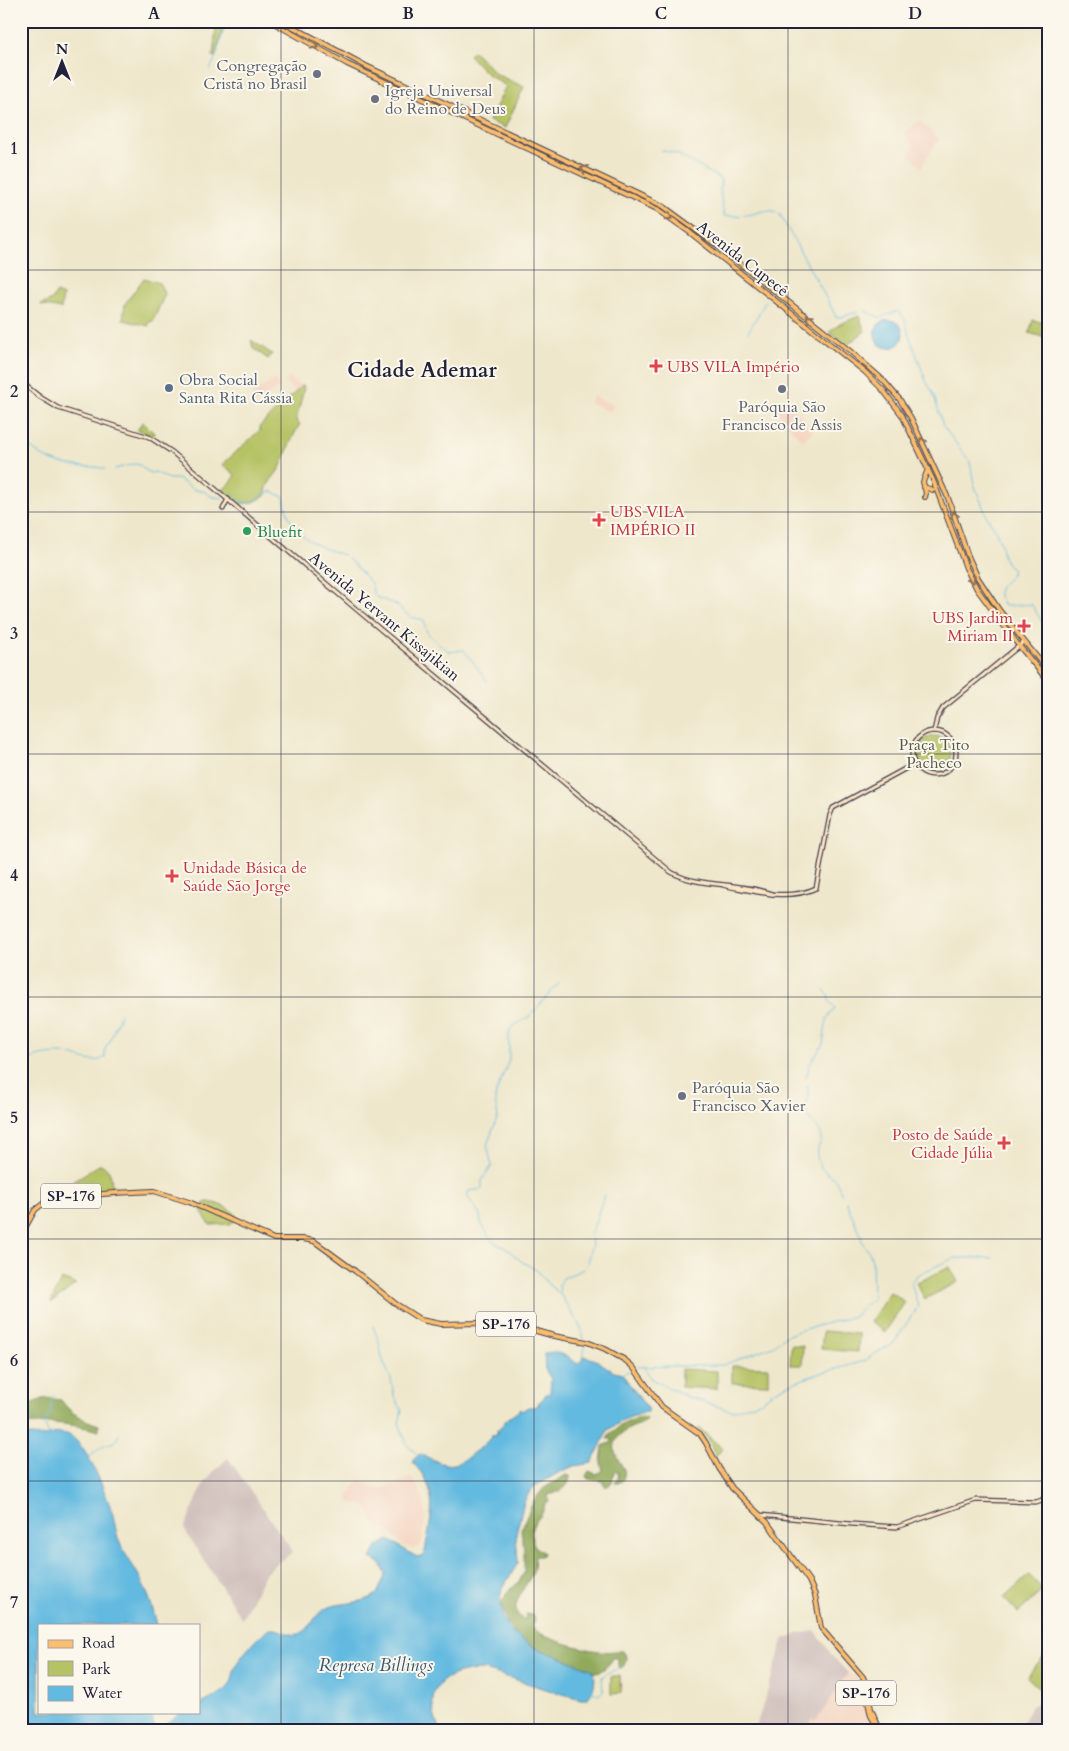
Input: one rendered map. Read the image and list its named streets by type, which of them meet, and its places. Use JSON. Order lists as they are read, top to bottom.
{
  "streets": {
    "main road": ["Avenida Cupecê", "Avenida Yervant Kissajikian", "SP-176"]
  },
  "districts": ["Cidade Ademar"],
  "water": ["Represa Billings"],
  "parks": ["Praça Tito Pacheco"],
  "places": {
    "other": [
      "Congregação Cristã no Brasil",
      "Igreja Universal do Reino de Deus",
      "Obra Social Santa Rita Cássia",
      "Paróquia São Francisco de Assis",
      "Bluefit",
      "Paróquia São Francisco Xavier"
    ],
    "health": [
      "UBS VILA Império",
      "UBS VILA IMPÉRIO II",
      "UBS Jardim Miriam II",
      "Unidade Básica de Saúde São Jorge",
      "Posto de Saúde Cidade Júlia"
    ]
  },
  "legend": ["Road", "Park", "Water"],
  "north": "top",
  "grid": {
    "columns": [
      "A",
      "B",
      "C",
      "D"
    ],
    "rows": [
      "1",
      "2",
      "3",
      "4",
      "5",
      "6",
      "7"
    ]
  }
}
